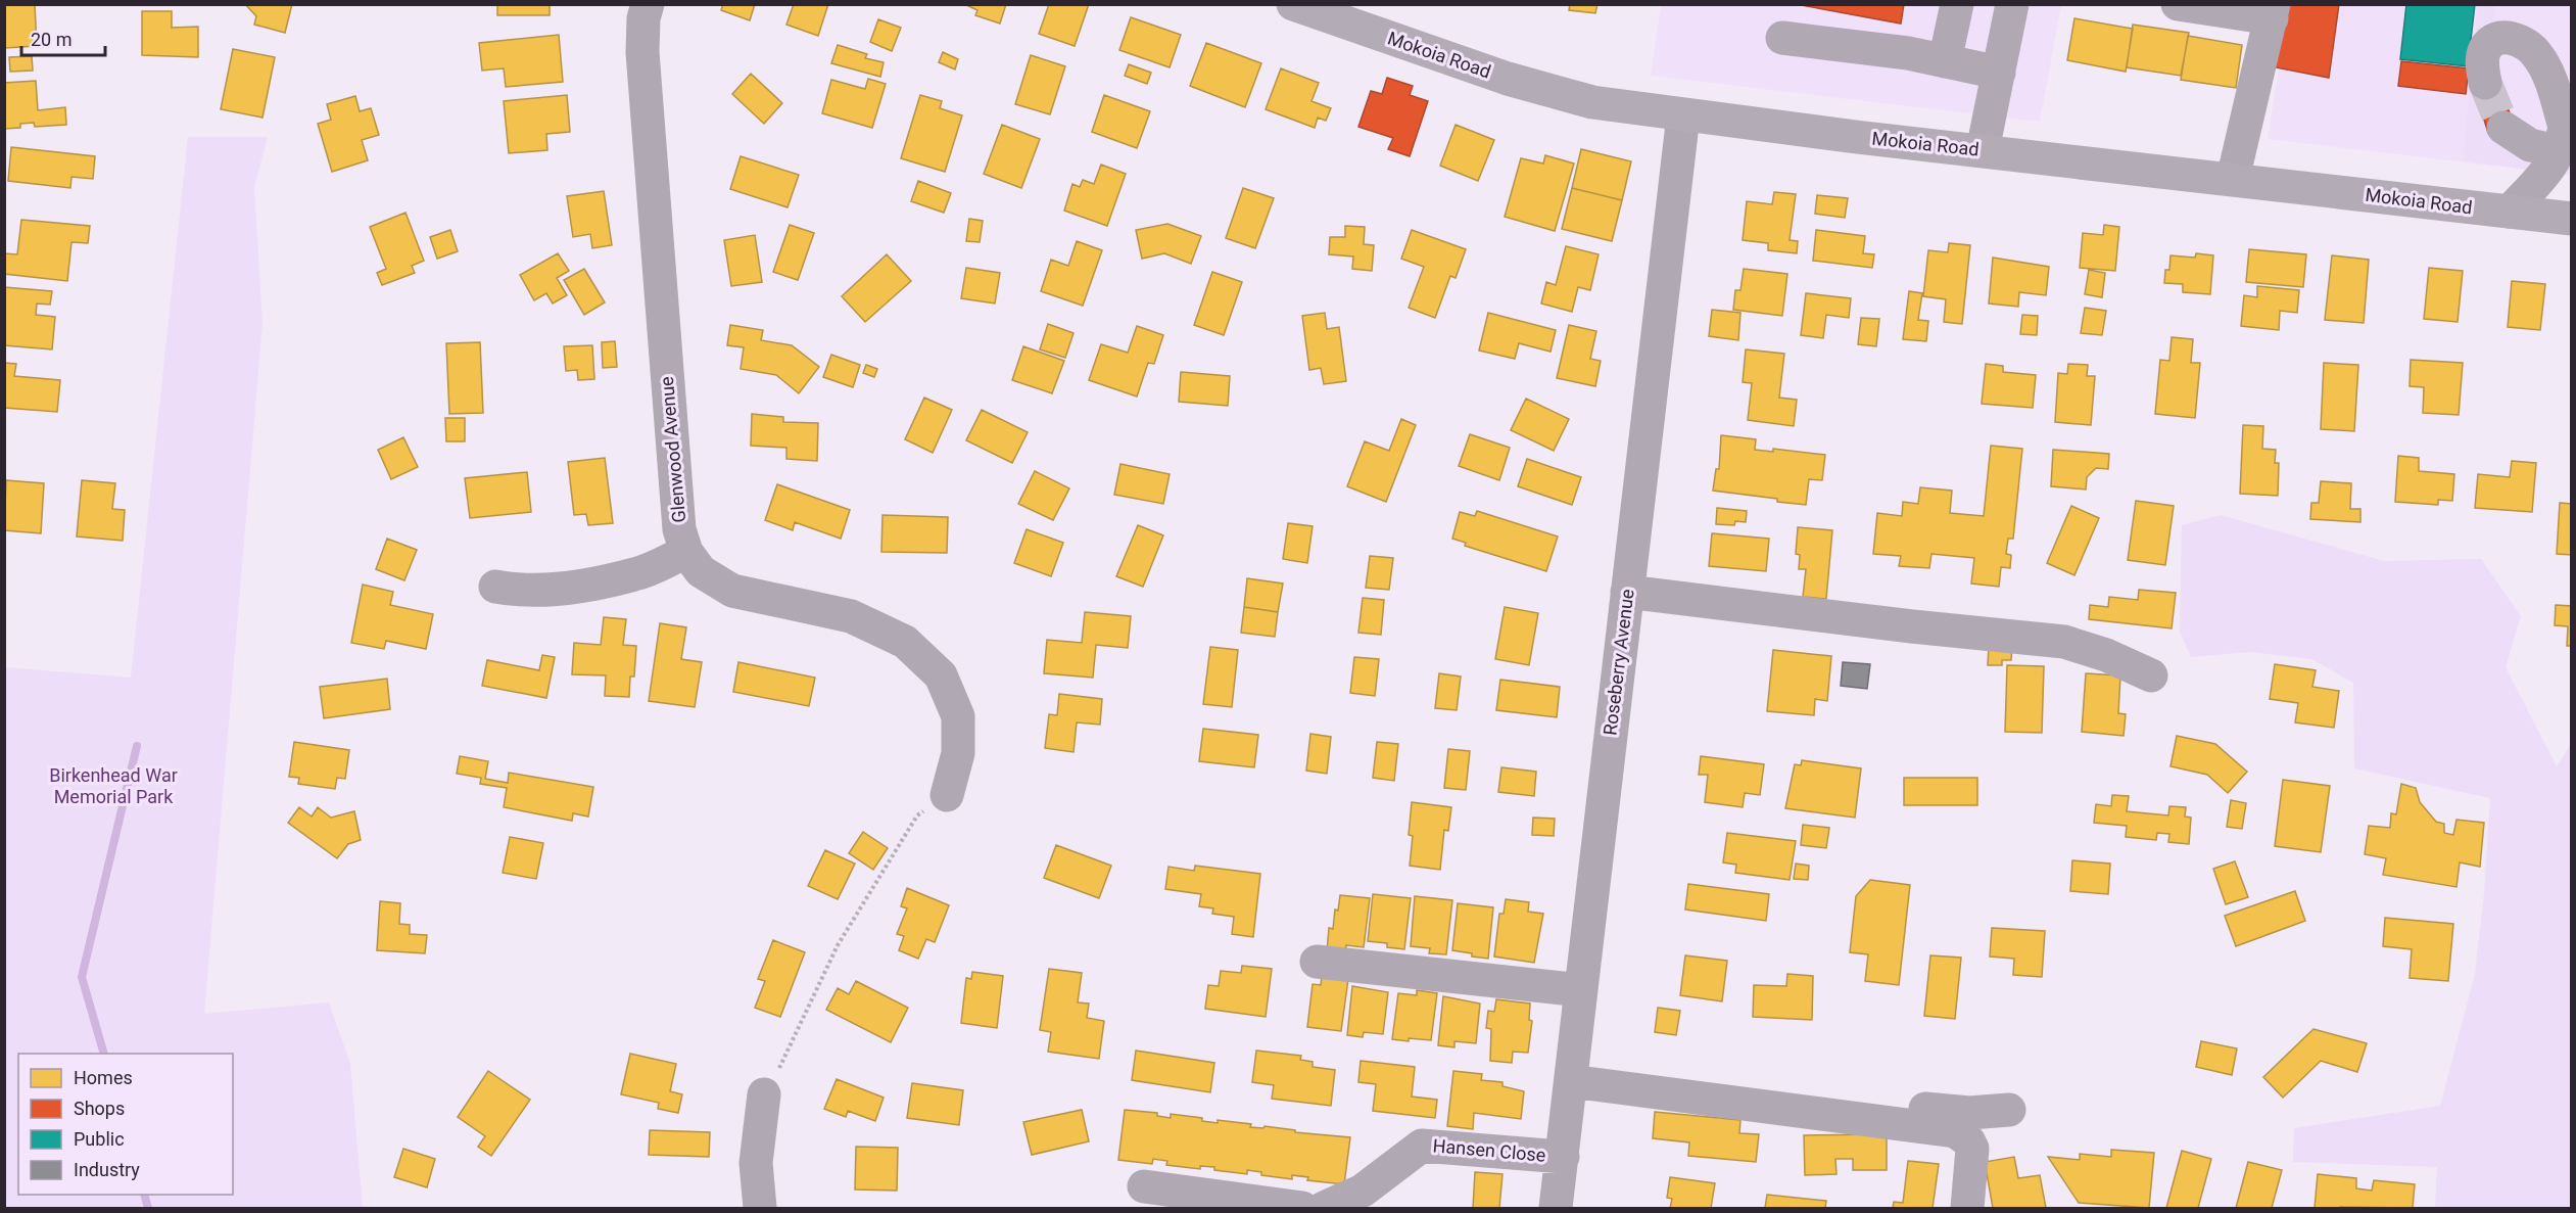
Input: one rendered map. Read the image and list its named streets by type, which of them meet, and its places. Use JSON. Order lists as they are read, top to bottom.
{
  "streets": {
    "main road": ["Mokoia Road"],
    "street": ["Glenwood Avenue", "Roseberry Avenue", "Hansen Close"]
  },
  "crossings": [
    ["Mokoia Road", "Roseberry Avenue"],
    ["Roseberry Avenue", "Hansen Close"]
  ],
  "parks": ["Birkenhead War Memorial Park"],
  "legend": [
    "Homes",
    "Shops",
    "Public",
    "Industry"
  ],
  "scale_bar": "20 m"
}
